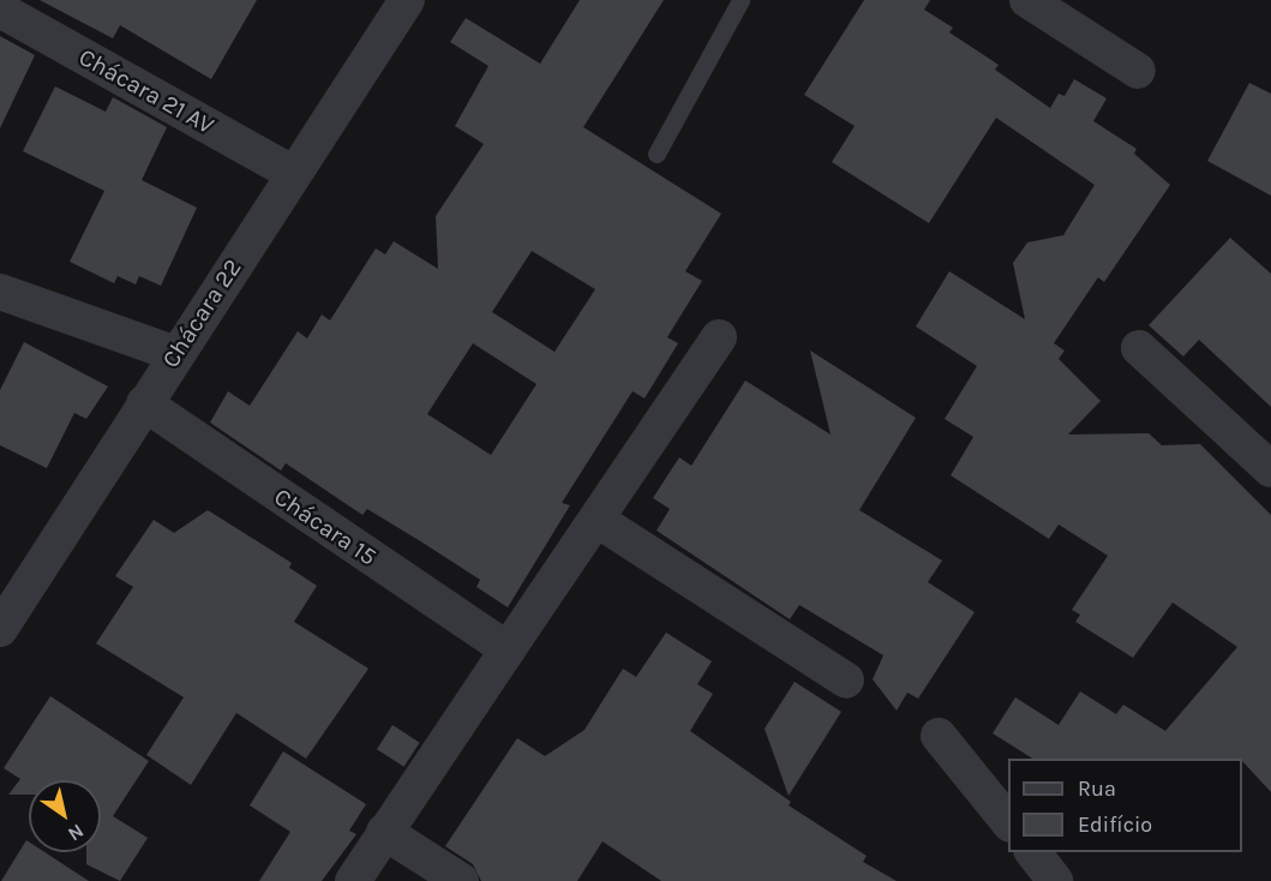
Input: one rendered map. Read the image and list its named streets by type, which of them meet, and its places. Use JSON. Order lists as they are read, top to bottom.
{
  "streets": {
    "street": ["Chácara 21 AV", "Chácara 22", "Chácara 15"]
  },
  "crossings": [
    ["Chácara 21 AV", "Chácara 22"],
    ["Chácara 22", "Chácara 15"]
  ],
  "legend": ["Rua", "Edifício"],
  "north": "bottom right"
}
